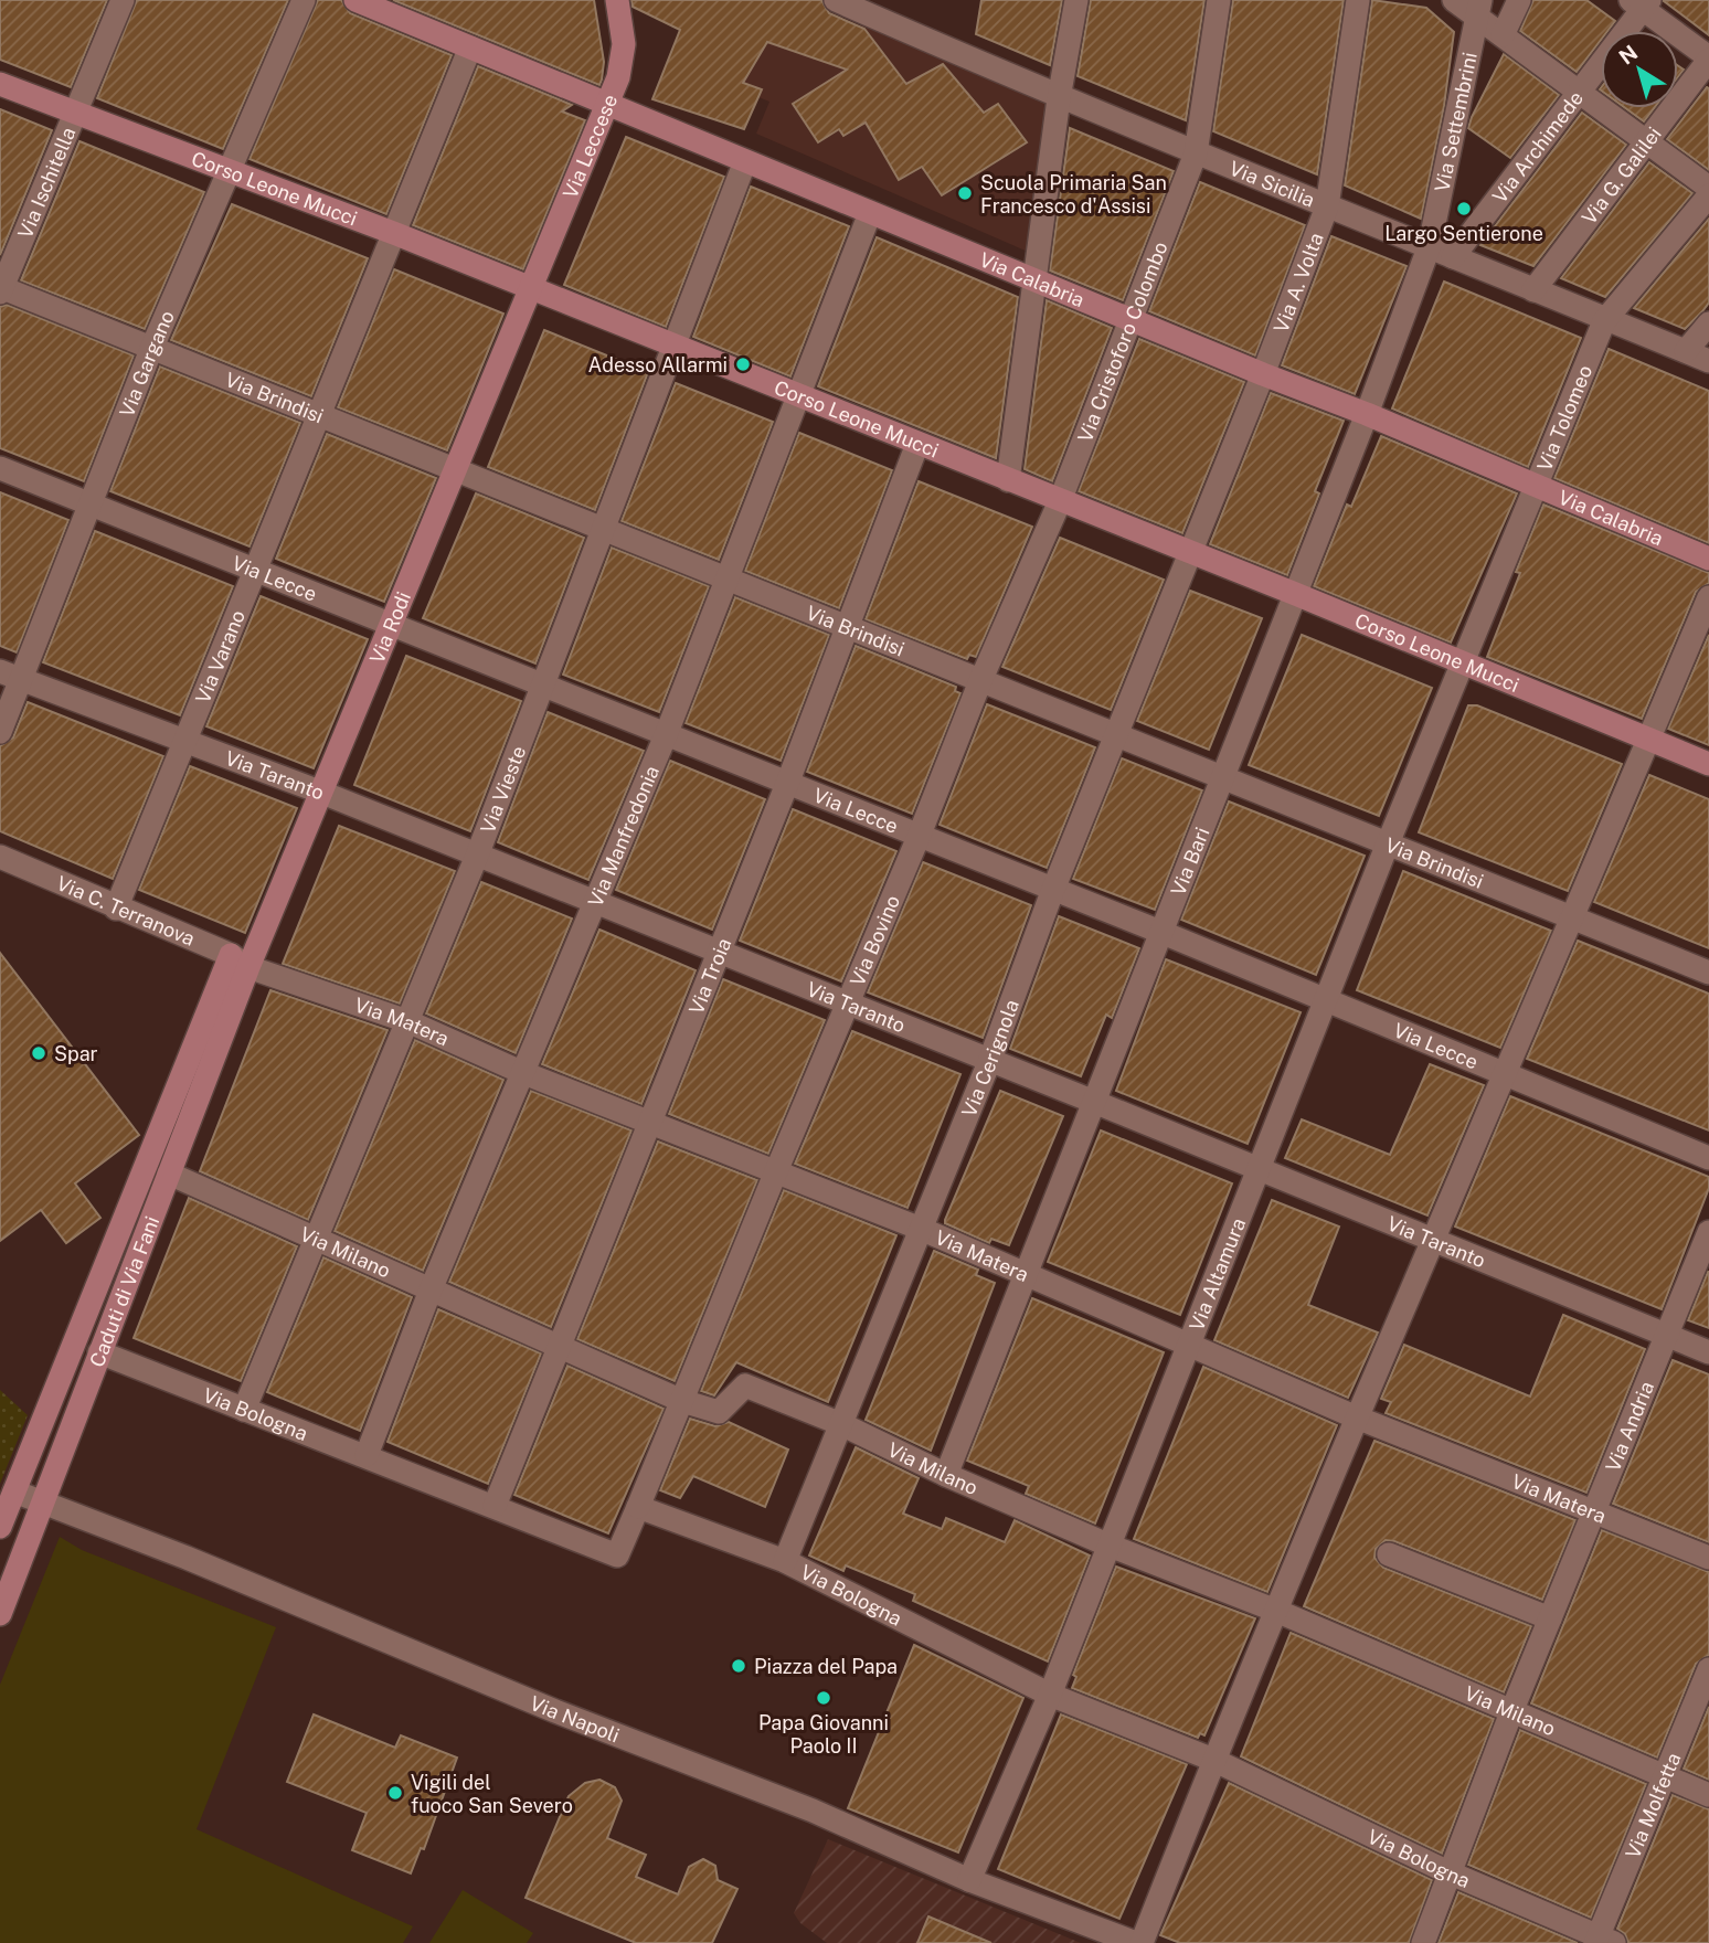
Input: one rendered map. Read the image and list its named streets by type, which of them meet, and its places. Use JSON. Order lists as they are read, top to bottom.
{
  "streets": {
    "street": [
      "Via Settembrini",
      "Via Leccese",
      "Via Archimede",
      "Via G. Galilei",
      "Via Ischitella",
      "Via Sicilia",
      "Corso Leone Mucci",
      "Via Calabria",
      "Via A. Volta",
      "Via Cristoforo Colombo",
      "Via Gargano",
      "Via Brindisi",
      "Via Tolomeo",
      "Via Lecce",
      "Via Rodi",
      "Via Varano",
      "Via Taranto",
      "Via Vieste",
      "Via Manfredonia",
      "Via Bari",
      "Via C. Terranova",
      "Via Bovino",
      "Via Troia",
      "Via Matera",
      "Via Cerignola",
      "Via Milano",
      "Via Altamura",
      "Caduti di Via Fani",
      "Via Bologna",
      "Via Andria",
      "Via Napoli",
      "Via Molfetta"
    ]
  },
  "crossings": [
    ["Via Settembrini", "Via Sicilia"],
    ["Via Settembrini", "Via Bari"],
    ["Via Leccese", "Corso Leone Mucci"],
    ["Via Leccese", "Via Calabria"],
    ["Via Leccese", "Via Rodi"],
    ["Via Archimede", "Via Sicilia"],
    ["Via G. Galilei", "Via Sicilia"],
    ["Via Ischitella", "Corso Leone Mucci"],
    ["Via Ischitella", "Via Brindisi"],
    ["Via Sicilia", "Via A. Volta"],
    ["Via Sicilia", "Via Cristoforo Colombo"],
    ["Via Sicilia", "Via Tolomeo"],
    ["Via Sicilia", "Via Bari"],
    ["Corso Leone Mucci", "Via A. Volta"],
    ["Corso Leone Mucci", "Via Cristoforo Colombo"],
    ["Corso Leone Mucci", "Via Gargano"],
    ["Corso Leone Mucci", "Via Tolomeo"],
    ["Corso Leone Mucci", "Via Rodi"],
    ["Corso Leone Mucci", "Via Varano"],
    ["Corso Leone Mucci", "Via Vieste"],
    ["Corso Leone Mucci", "Via Manfredonia"],
    ["Corso Leone Mucci", "Via Bari"],
    ["Corso Leone Mucci", "Via Bovino"],
    ["Corso Leone Mucci", "Via Troia"],
    ["Corso Leone Mucci", "Via Cerignola"],
    ["Corso Leone Mucci", "Via Altamura"],
    ["Via Calabria", "Via A. Volta"],
    ["Via Calabria", "Via Cristoforo Colombo"],
    ["Via Calabria", "Via Tolomeo"],
    ["Via Calabria", "Via Varano"],
    ["Via Calabria", "Via Vieste"],
    ["Via Calabria", "Via Manfredonia"],
    ["Via Calabria", "Via Bari"],
    ["Via A. Volta", "Via Cerignola"],
    ["Via Cristoforo Colombo", "Via Bovino"],
    ["Via Gargano", "Via Brindisi"],
    ["Via Gargano", "Via Lecce"],
    ["Via Gargano", "Via Taranto"],
    ["Via Brindisi", "Via Rodi"],
    ["Via Brindisi", "Via Varano"],
    ["Via Brindisi", "Via Vieste"],
    ["Via Brindisi", "Via Manfredonia"],
    ["Via Brindisi", "Via Bari"],
    ["Via Brindisi", "Via Bovino"],
    ["Via Brindisi", "Via Troia"],
    ["Via Brindisi", "Via Cerignola"],
    ["Via Brindisi", "Via Altamura"],
    ["Via Tolomeo", "Via Altamura"],
    ["Via Lecce", "Via Rodi"],
    ["Via Lecce", "Via Varano"],
    ["Via Lecce", "Via Vieste"],
    ["Via Lecce", "Via Manfredonia"],
    ["Via Lecce", "Via Bari"],
    ["Via Lecce", "Via Bovino"],
    ["Via Lecce", "Via Troia"],
    ["Via Lecce", "Via Cerignola"],
    ["Via Lecce", "Via Altamura"],
    ["Via Rodi", "Via Taranto"],
    ["Via Rodi", "Via C. Terranova"],
    ["Via Rodi", "Via Matera"],
    ["Via Rodi", "Caduti di Via Fani"],
    ["Via Varano", "Via Taranto"],
    ["Via Varano", "Via C. Terranova"],
    ["Via Taranto", "Via Vieste"],
    ["Via Taranto", "Via Manfredonia"],
    ["Via Taranto", "Via Bari"],
    ["Via Taranto", "Via Bovino"],
    ["Via Taranto", "Via Troia"],
    ["Via Taranto", "Via Cerignola"],
    ["Via Taranto", "Via Altamura"],
    ["Via Taranto", "Via Andria"],
    ["Via Vieste", "Via Matera"],
    ["Via Vieste", "Via Milano"],
    ["Via Vieste", "Via Bologna"],
    ["Via Manfredonia", "Via Matera"],
    ["Via Manfredonia", "Via Milano"],
    ["Via Manfredonia", "Via Bologna"],
    ["Via Bari", "Via Matera"],
    ["Via Bari", "Via Milano"],
    ["Via C. Terranova", "Via Matera"],
    ["Via C. Terranova", "Caduti di Via Fani"],
    ["Via Bovino", "Via Matera"],
    ["Via Bovino", "Via Milano"],
    ["Via Bovino", "Via Bologna"],
    ["Via Troia", "Via Matera"],
    ["Via Troia", "Via Milano"],
    ["Via Troia", "Via Bologna"],
    ["Via Matera", "Via Cerignola"],
    ["Via Matera", "Via Altamura"],
    ["Via Matera", "Caduti di Via Fani"],
    ["Via Matera", "Via Andria"],
    ["Via Cerignola", "Via Milano"],
    ["Via Cerignola", "Via Bologna"],
    ["Via Milano", "Via Altamura"],
    ["Via Milano", "Caduti di Via Fani"],
    ["Via Milano", "Via Andria"],
    ["Via Milano", "Via Molfetta"],
    ["Via Altamura", "Via Bologna"],
    ["Via Altamura", "Via Napoli"],
    ["Caduti di Via Fani", "Via Bologna"],
    ["Caduti di Via Fani", "Via Napoli"],
    ["Via Bologna", "Via Andria"],
    ["Via Bologna", "Via Molfetta"]
  ],
  "places": [
    "Scuola Primaria San Francesco d'Assisi",
    "Largo Sentierone",
    "Adesso Allarmi",
    "Spar",
    "Piazza del Papa",
    "Papa Giovanni Paolo II",
    "Vigili del fuoco San Severo"
  ],
  "north": "top left"
}
